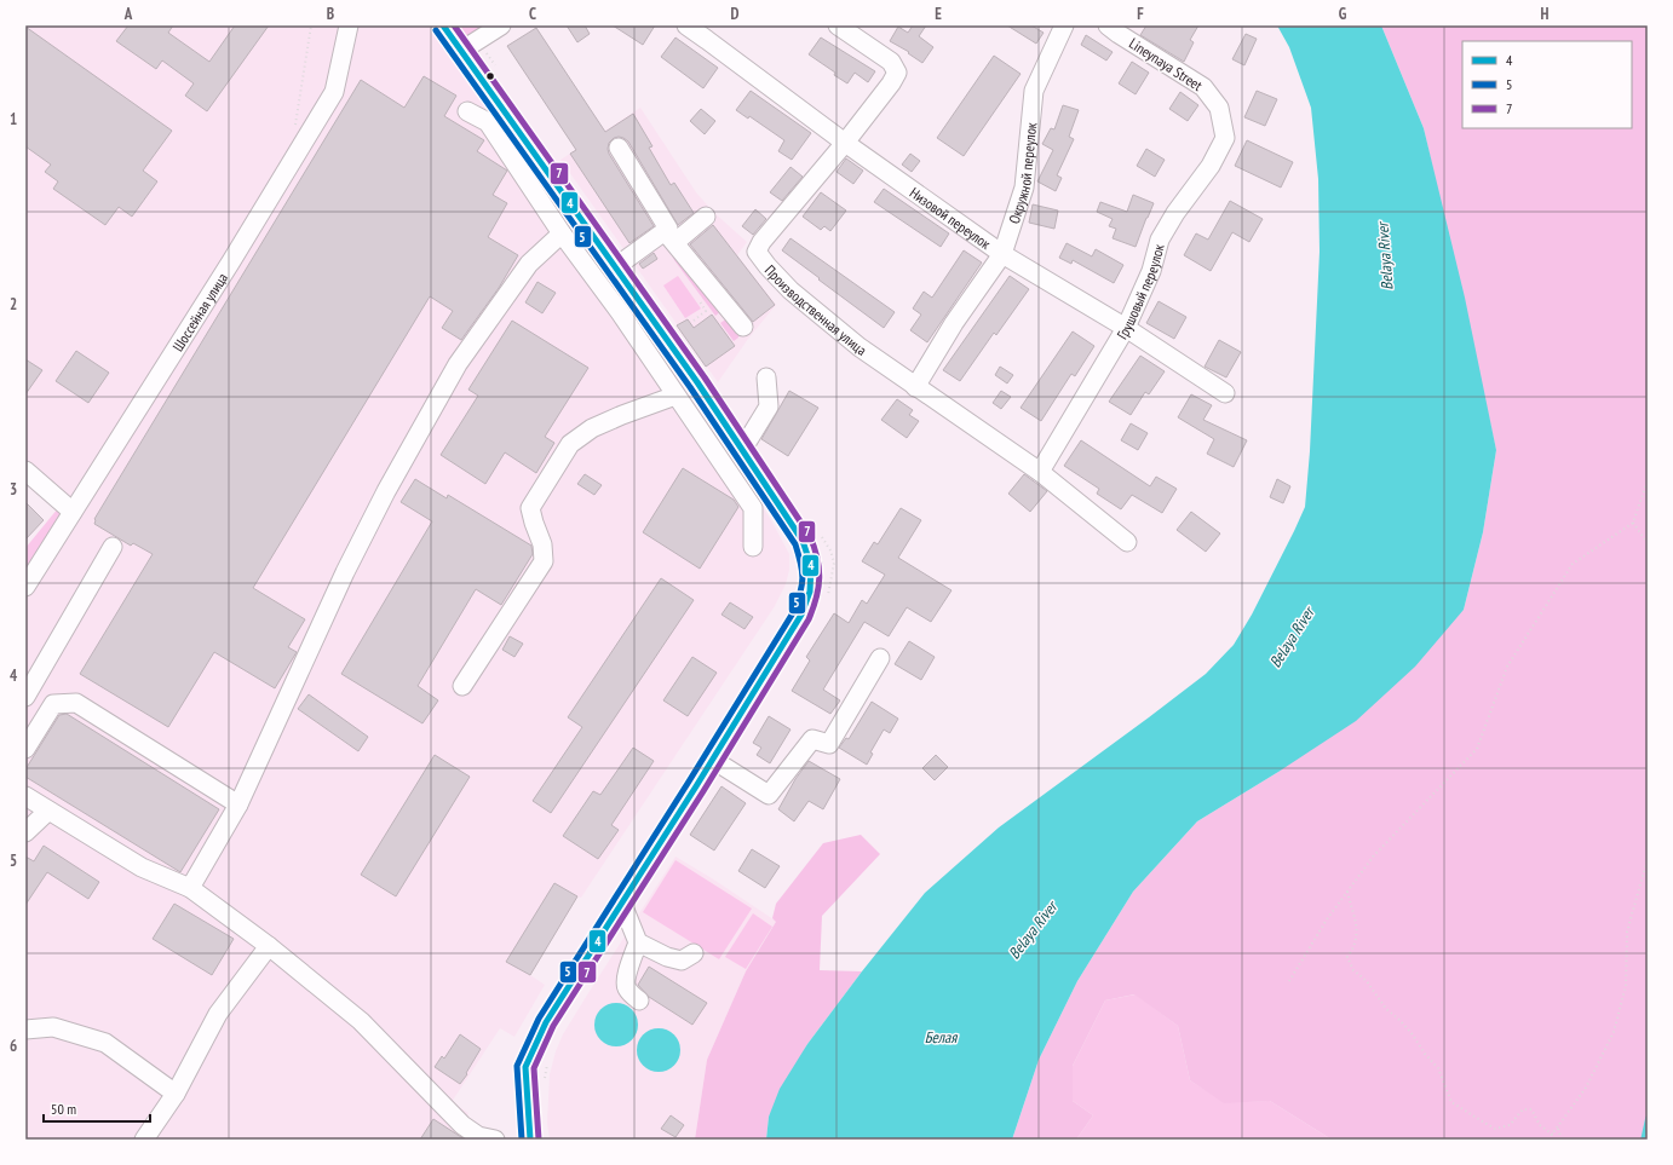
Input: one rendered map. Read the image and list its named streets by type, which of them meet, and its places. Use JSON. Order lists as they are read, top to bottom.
{
  "streets": {
    "street": [
      "Lineynaya Street",
      "Окружной переулок",
      "Низовой переулок",
      "Грушовый переулок",
      "Производственная улица",
      "Шоссейная улица"
    ]
  },
  "crossings": [
    ["Lineynaya Street", "Грушовый переулок"],
    ["Окружной переулок", "Низовой переулок"],
    ["Окружной переулок", "Производственная улица"],
    ["Низовой переулок", "Грушовый переулок"],
    ["Низовой переулок", "Производственная улица"],
    ["Грушовый переулок", "Производственная улица"]
  ],
  "water": ["Belaya River", "Белая"],
  "lines": ["transit line 4", "transit line 7", "transit line 5"],
  "legend": ["4", "5", "7"],
  "scale_bar": "50 m",
  "grid": {
    "columns": [
      "A",
      "B",
      "C",
      "D",
      "E",
      "F",
      "G",
      "H"
    ],
    "rows": [
      "1",
      "2",
      "3",
      "4",
      "5",
      "6"
    ]
  }
}
